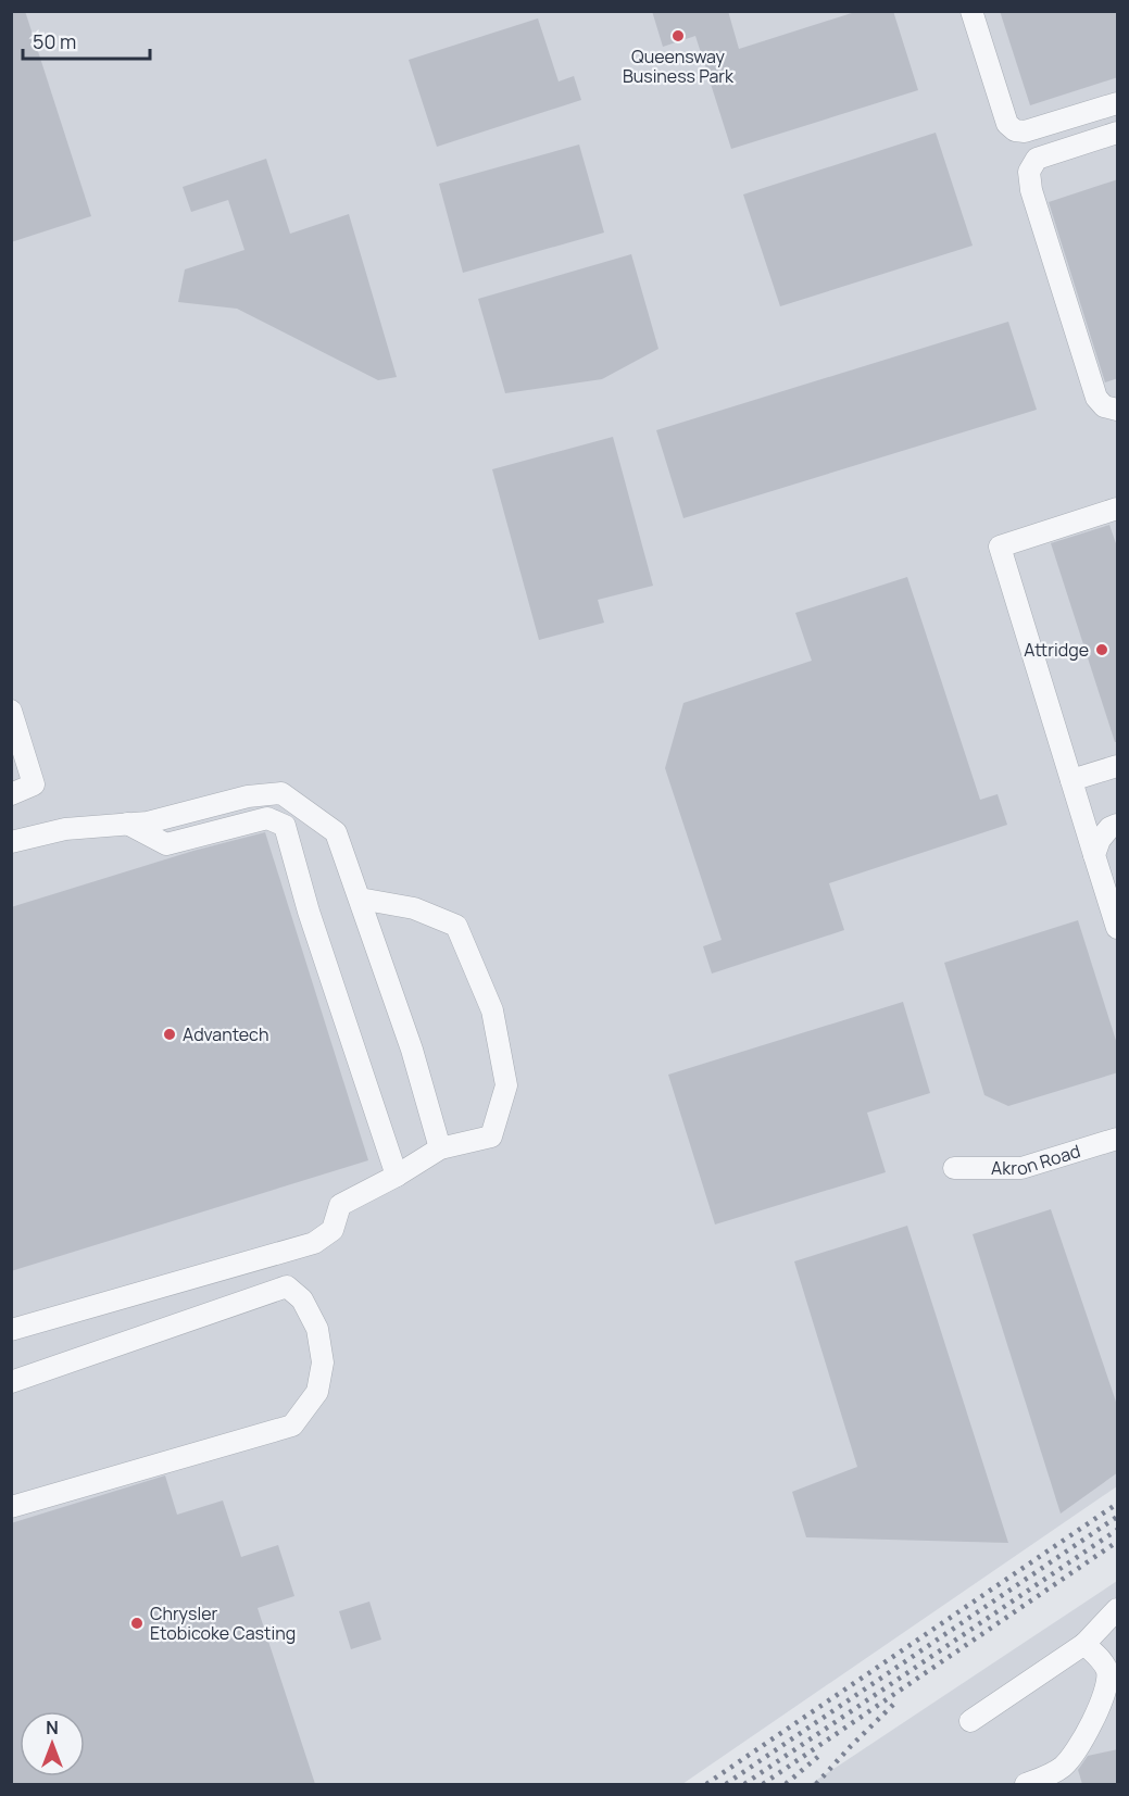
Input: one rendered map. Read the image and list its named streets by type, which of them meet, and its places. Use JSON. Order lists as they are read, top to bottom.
{
  "streets": {
    "street": ["Akron Road"]
  },
  "places": [
    "Queensway Business Park",
    "Attridge",
    "Advantech",
    "Chrysler Etobicoke Casting"
  ],
  "scale_bar": "50 m",
  "north": "top"
}
